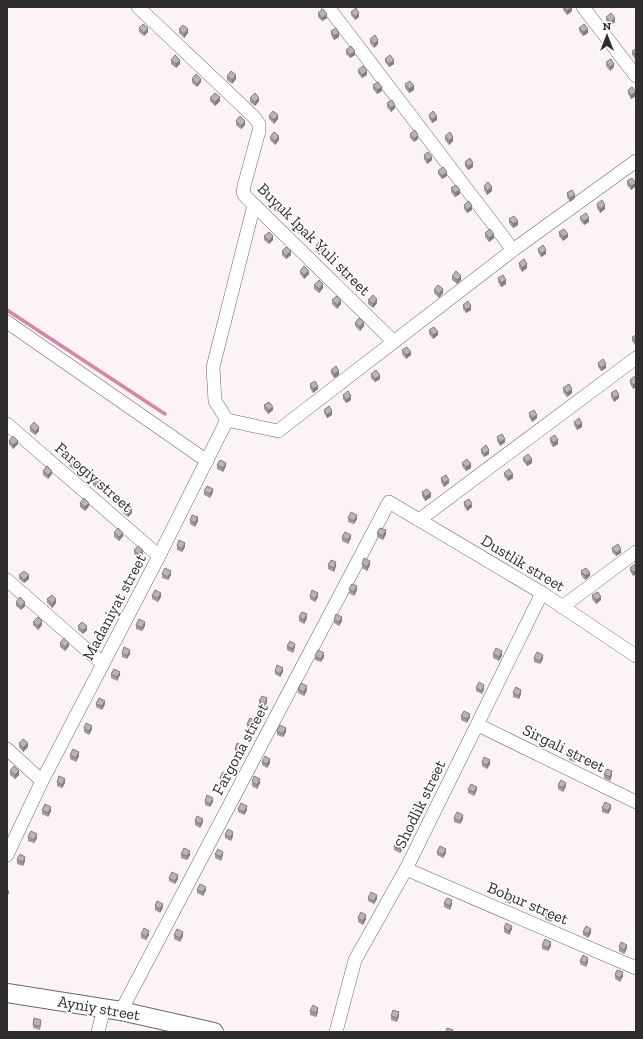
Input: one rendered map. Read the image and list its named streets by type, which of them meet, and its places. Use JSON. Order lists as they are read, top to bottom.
{
  "streets": {
    "street": [
      "Buyuk Ipak Yuli street",
      "Farogiy street",
      "Dustlik street",
      "Madaniyat street",
      "Sirgali street",
      "Fargona street",
      "Shodlik street",
      "Bobur street",
      "Ayniy street"
    ]
  },
  "crossings": [
    ["Farogiy street", "Madaniyat street"],
    ["Dustlik street", "Fargona street"],
    ["Dustlik street", "Shodlik street"],
    ["Sirgali street", "Shodlik street"],
    ["Fargona street", "Ayniy street"],
    ["Shodlik street", "Bobur street"]
  ],
  "north": "top"
}
